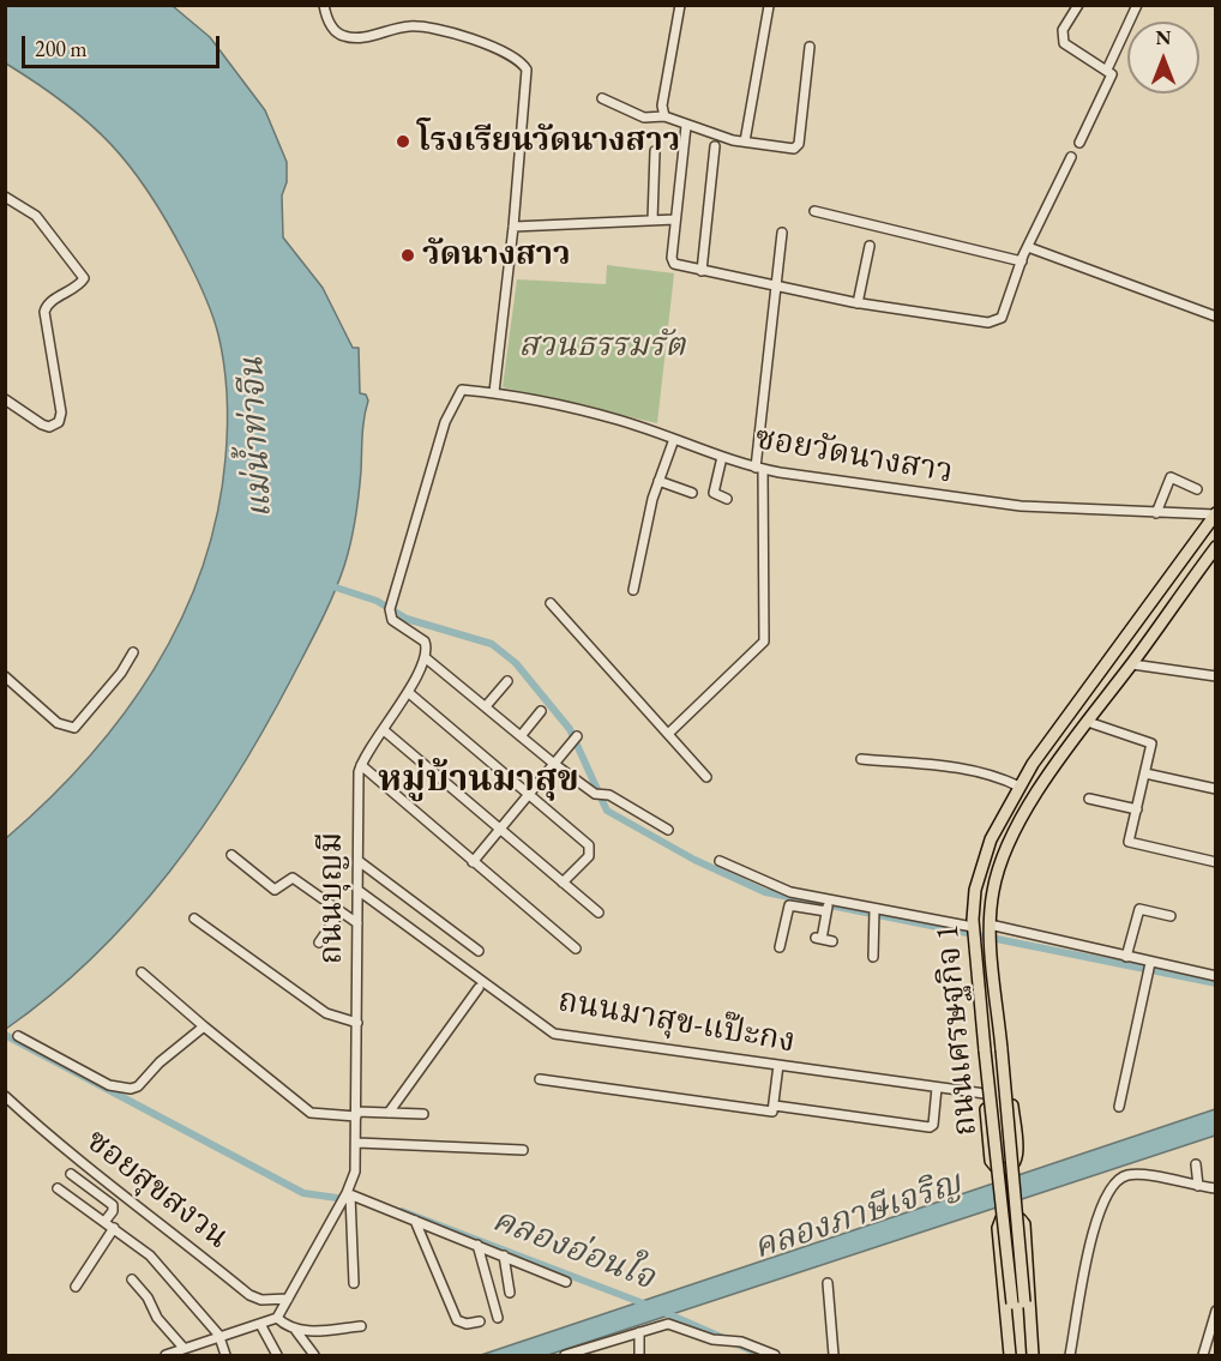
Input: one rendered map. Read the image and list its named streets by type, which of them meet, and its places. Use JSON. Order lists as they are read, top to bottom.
{
  "streets": {
    "main road": ["ถนนเศรษฐกิจ 1"],
    "street": [
      "ซอยวัดนางสาว",
      "ถนนบุญมี",
      "ถนนมาสุข-แป๊ะกง",
      "ซอยสุขสงวน"
    ]
  },
  "crossings": [
    ["ซอยวัดนางสาว", "ถนนเศรษฐกิจ 1"],
    ["ถนนบุญมี", "ถนนมาสุข-แป๊ะกง"],
    ["ถนนบุญมี", "ซอยสุขสงวน"]
  ],
  "districts": ["หมู่บ้านมาสุข"],
  "water": ["แม่น้ำท่าจีน", "คลองภาษีเจริญ", "คลองอ่อนใจ"],
  "parks": ["สวนธรรมรัต"],
  "places": ["โรงเรียนวัดนางสาว", "วัดนางสาว"],
  "scale_bar": "200 m",
  "north": "top"
}
